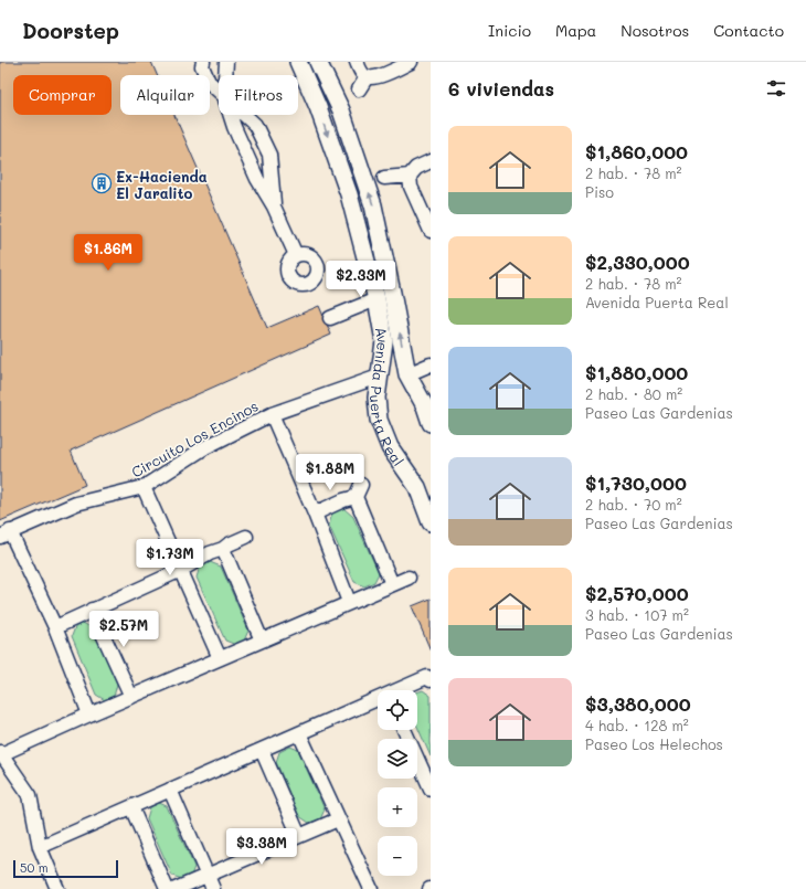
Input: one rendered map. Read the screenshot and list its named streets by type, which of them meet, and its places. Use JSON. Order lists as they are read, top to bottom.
{
  "streets": {
    "street": ["Avenida Puerta Real", "Circuito Los Encinos"]
  },
  "crossings": [
    ["Avenida Puerta Real", "Circuito Los Encinos"]
  ],
  "places": {
    "building": ["Ex-Hacienda El Jaralito"]
  },
  "scale_bar": "50 m",
  "page": {
    "header": "Doorstep",
    "nav": [
      "Inicio",
      "Mapa",
      "Nosotros",
      "Contacto"
    ],
    "heading": "6 viviendas",
    "chip": ["Comprar", "Alquilar", "Filtros"],
    "list": [
      {
        "name": "$1,860,000",
        "note": "2 hab. · 78 m² · Piso"
      },
      {
        "name": "$2,330,000",
        "note": "2 hab. · 78 m² · Avenida Puerta Real"
      },
      {
        "name": "$1,880,000",
        "note": "2 hab. · 80 m² · Paseo Las Gardenias"
      },
      {
        "name": "$1,730,000",
        "note": "2 hab. · 70 m² · Paseo Las Gardenias"
      },
      {
        "name": "$2,570,000",
        "note": "3 hab. · 107 m² · Paseo Las Gardenias"
      },
      {
        "name": "$3,380,000",
        "note": "4 hab. · 128 m² · Paseo Los Helechos"
      }
    ],
    "price": [
      "$1.86M",
      "$2.33M",
      "$1.88M",
      "$1.73M",
      "$2.57M",
      "$3.38M"
    ],
    "map_buttons": ["+", "−"],
    "scale": "50 m"
  }
}
